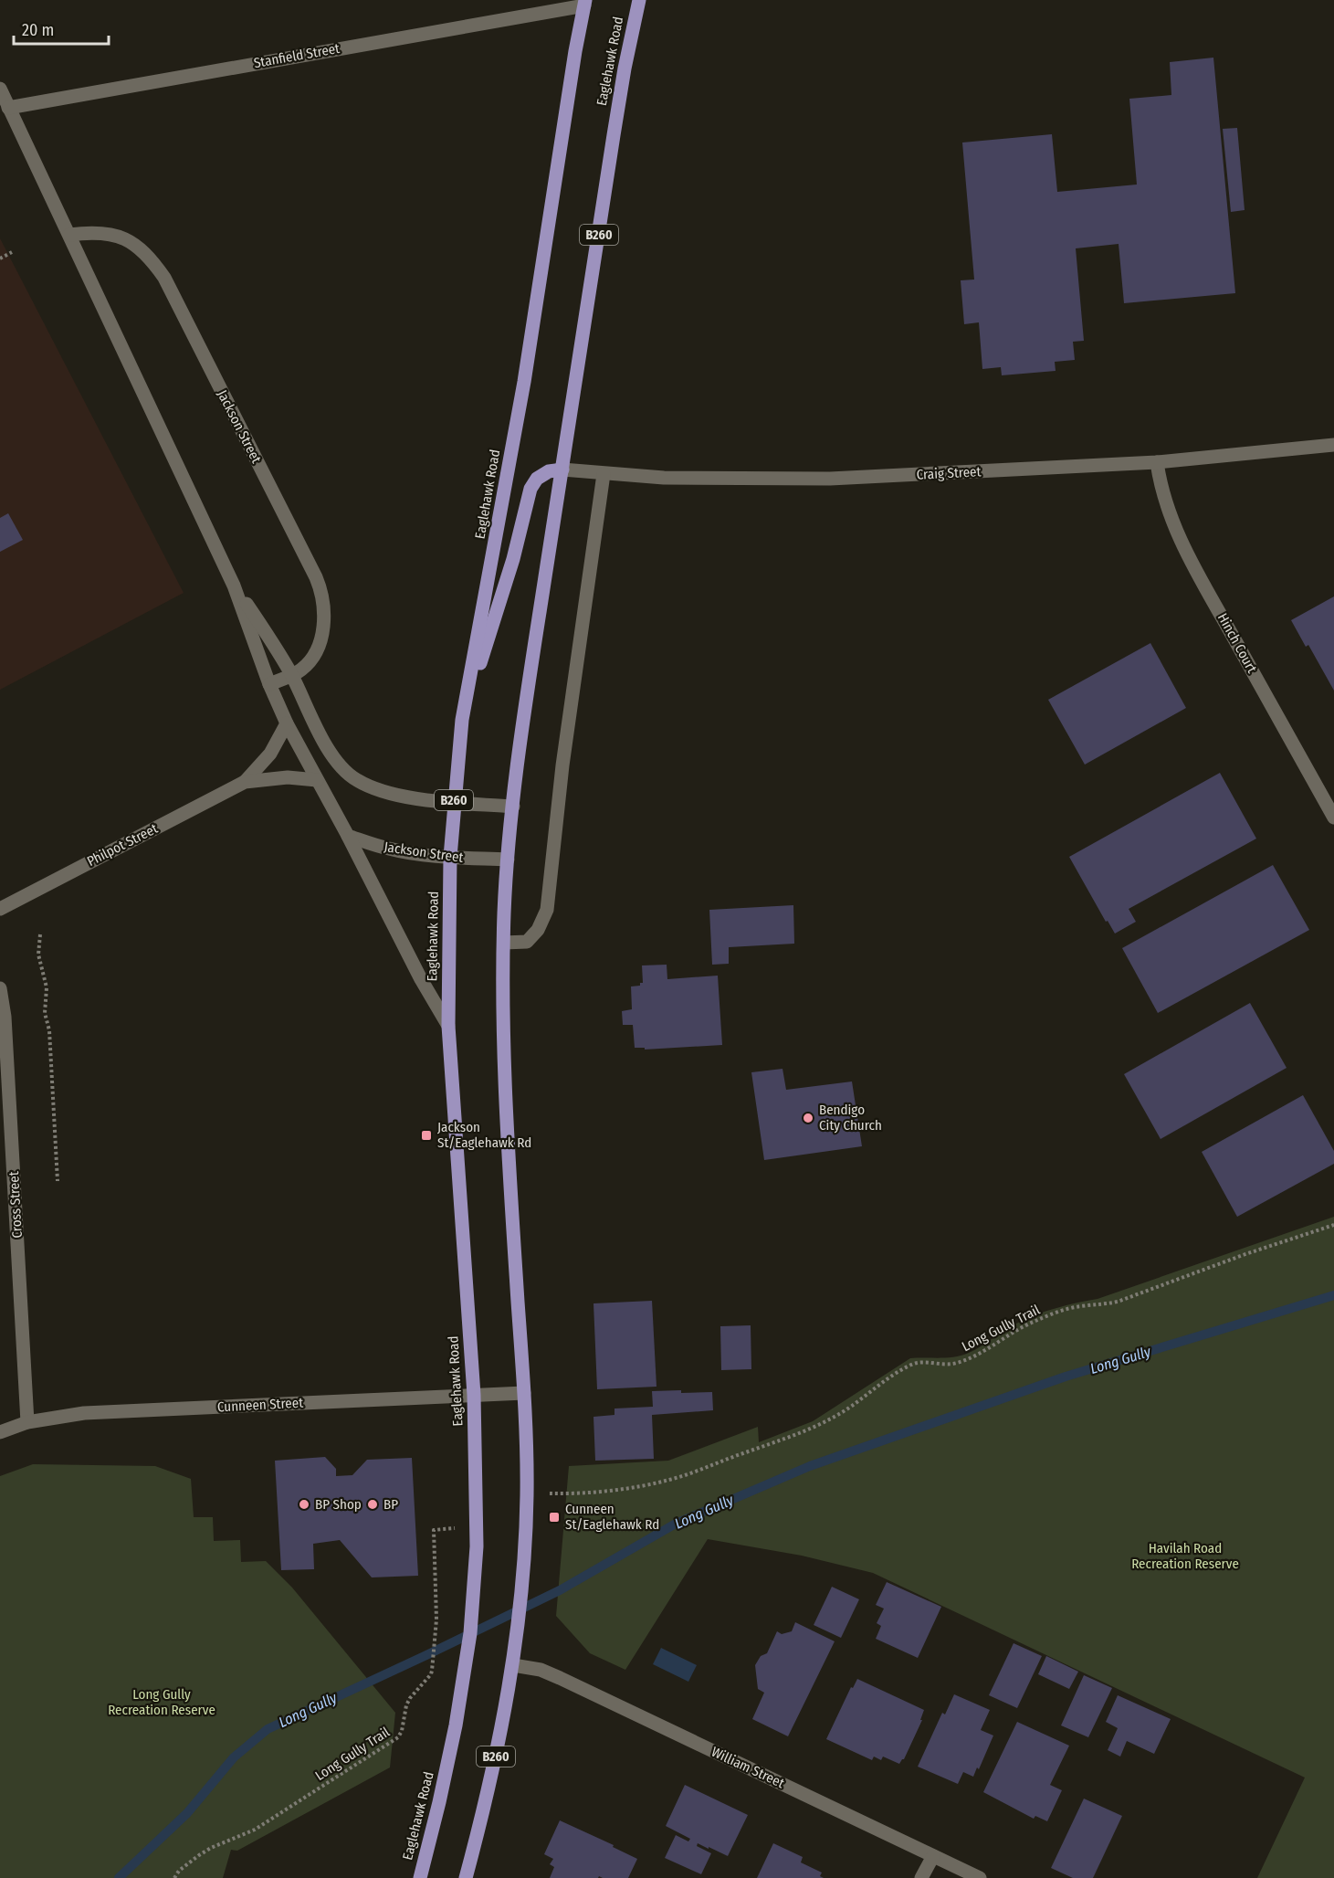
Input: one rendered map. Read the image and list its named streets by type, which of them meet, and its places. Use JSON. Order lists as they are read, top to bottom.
{
  "streets": {
    "main road": ["Eaglehawk Road", "B260"],
    "street": [
      "Stanfield Street",
      "Jackson Street",
      "Craig Street",
      "Hinch Court",
      "Philpot Street",
      "Cross Street",
      "Cunneen Street",
      "William Street"
    ],
    "path": ["Long Gully Trail"]
  },
  "crossings": [
    ["Stanfield Street", "Eaglehawk Road"],
    ["Eaglehawk Road", "Jackson Street"],
    ["Eaglehawk Road", "Craig Street"],
    ["Eaglehawk Road", "Cunneen Street"],
    ["Eaglehawk Road", "William Street"],
    ["Craig Street", "Hinch Court"],
    ["Cross Street", "Cunneen Street"]
  ],
  "water": ["Long Gully"],
  "parks": ["Havilah Road Recreation Reserve", "Long Gully Recreation Reserve"],
  "places": {
    "other": ["Bendigo City Church", "BP Shop", "BP"],
    "transit": ["Jackson St/Eaglehawk Rd", "Cunneen St/Eaglehawk Rd"]
  },
  "scale_bar": "20 m"
}
